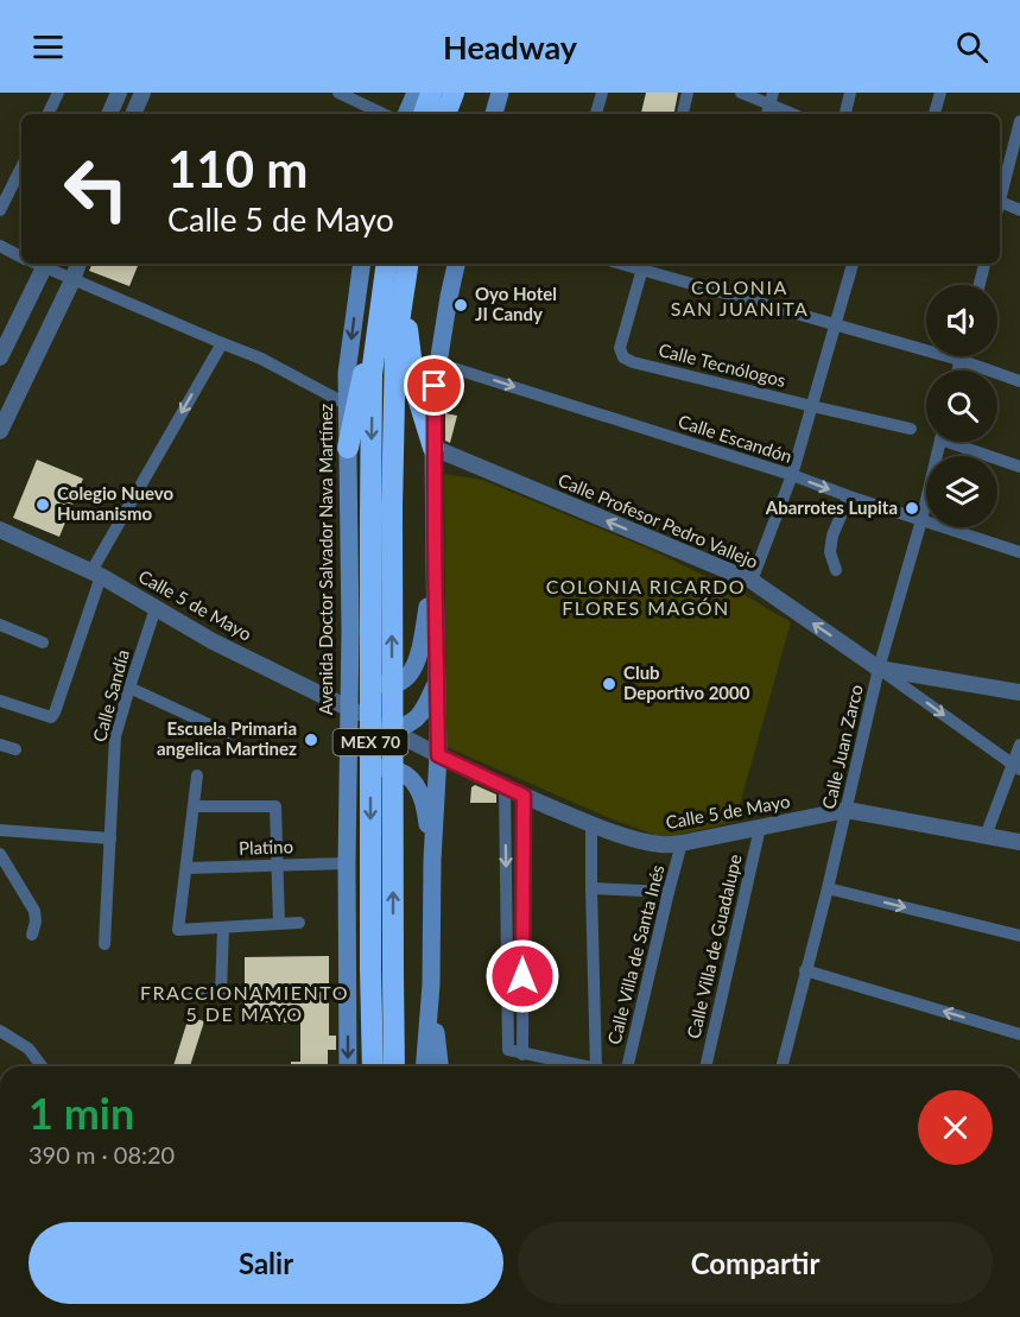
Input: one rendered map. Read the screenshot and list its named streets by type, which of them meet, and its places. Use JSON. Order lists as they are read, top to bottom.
{
  "streets": {
    "highway": ["MEX 70"],
    "main road": ["Avenida Doctor Salvador Nava Martínez"],
    "street": [
      "Calle Tecnólogos",
      "Calle Escandón",
      "Calle Profesor Pedro Vallejo",
      "Calle 5 de Mayo",
      "Calle Sandía",
      "Calle Juan Zarco",
      "Platino",
      "Calle Villa de Guadalupe",
      "Calle Villa de Santa Inés"
    ]
  },
  "crossings": [
    ["Calle Escandón", "Calle Juan Zarco"],
    ["Calle Profesor Pedro Vallejo", "Calle Juan Zarco"],
    ["Avenida Doctor Salvador Nava Martínez", "Calle 5 de Mayo"],
    ["Avenida Doctor Salvador Nava Martínez", "Platino"],
    ["Calle 5 de Mayo", "Calle Sandía"],
    ["Calle 5 de Mayo", "Calle Juan Zarco"],
    ["Calle 5 de Mayo", "Calle Villa de Guadalupe"],
    ["Calle 5 de Mayo", "Calle Villa de Santa Inés"]
  ],
  "one_way": ["Calle Escandón", "Calle Profesor Pedro Vallejo"],
  "districts": ["COLONIA SAN JUANITA", "COLONIA RICARDO FLORES MAGÓN", "FRACCIONAMIENTO 5 DE MAYO"],
  "places": [
    "Oyo Hotel JI Candy",
    "Colegio Nuevo Humanismo",
    "Abarrotes Lupita",
    "Club Deportivo 2000",
    "Escuela Primaria angelica Martinez"
  ],
  "page": {
    "header": "Headway",
    "turn": ["110 m", "Calle 5 de Mayo"],
    "heading": ["1 min", "390 m · 08:20"],
    "buttons": ["Salir", "Compartir"]
  }
}
